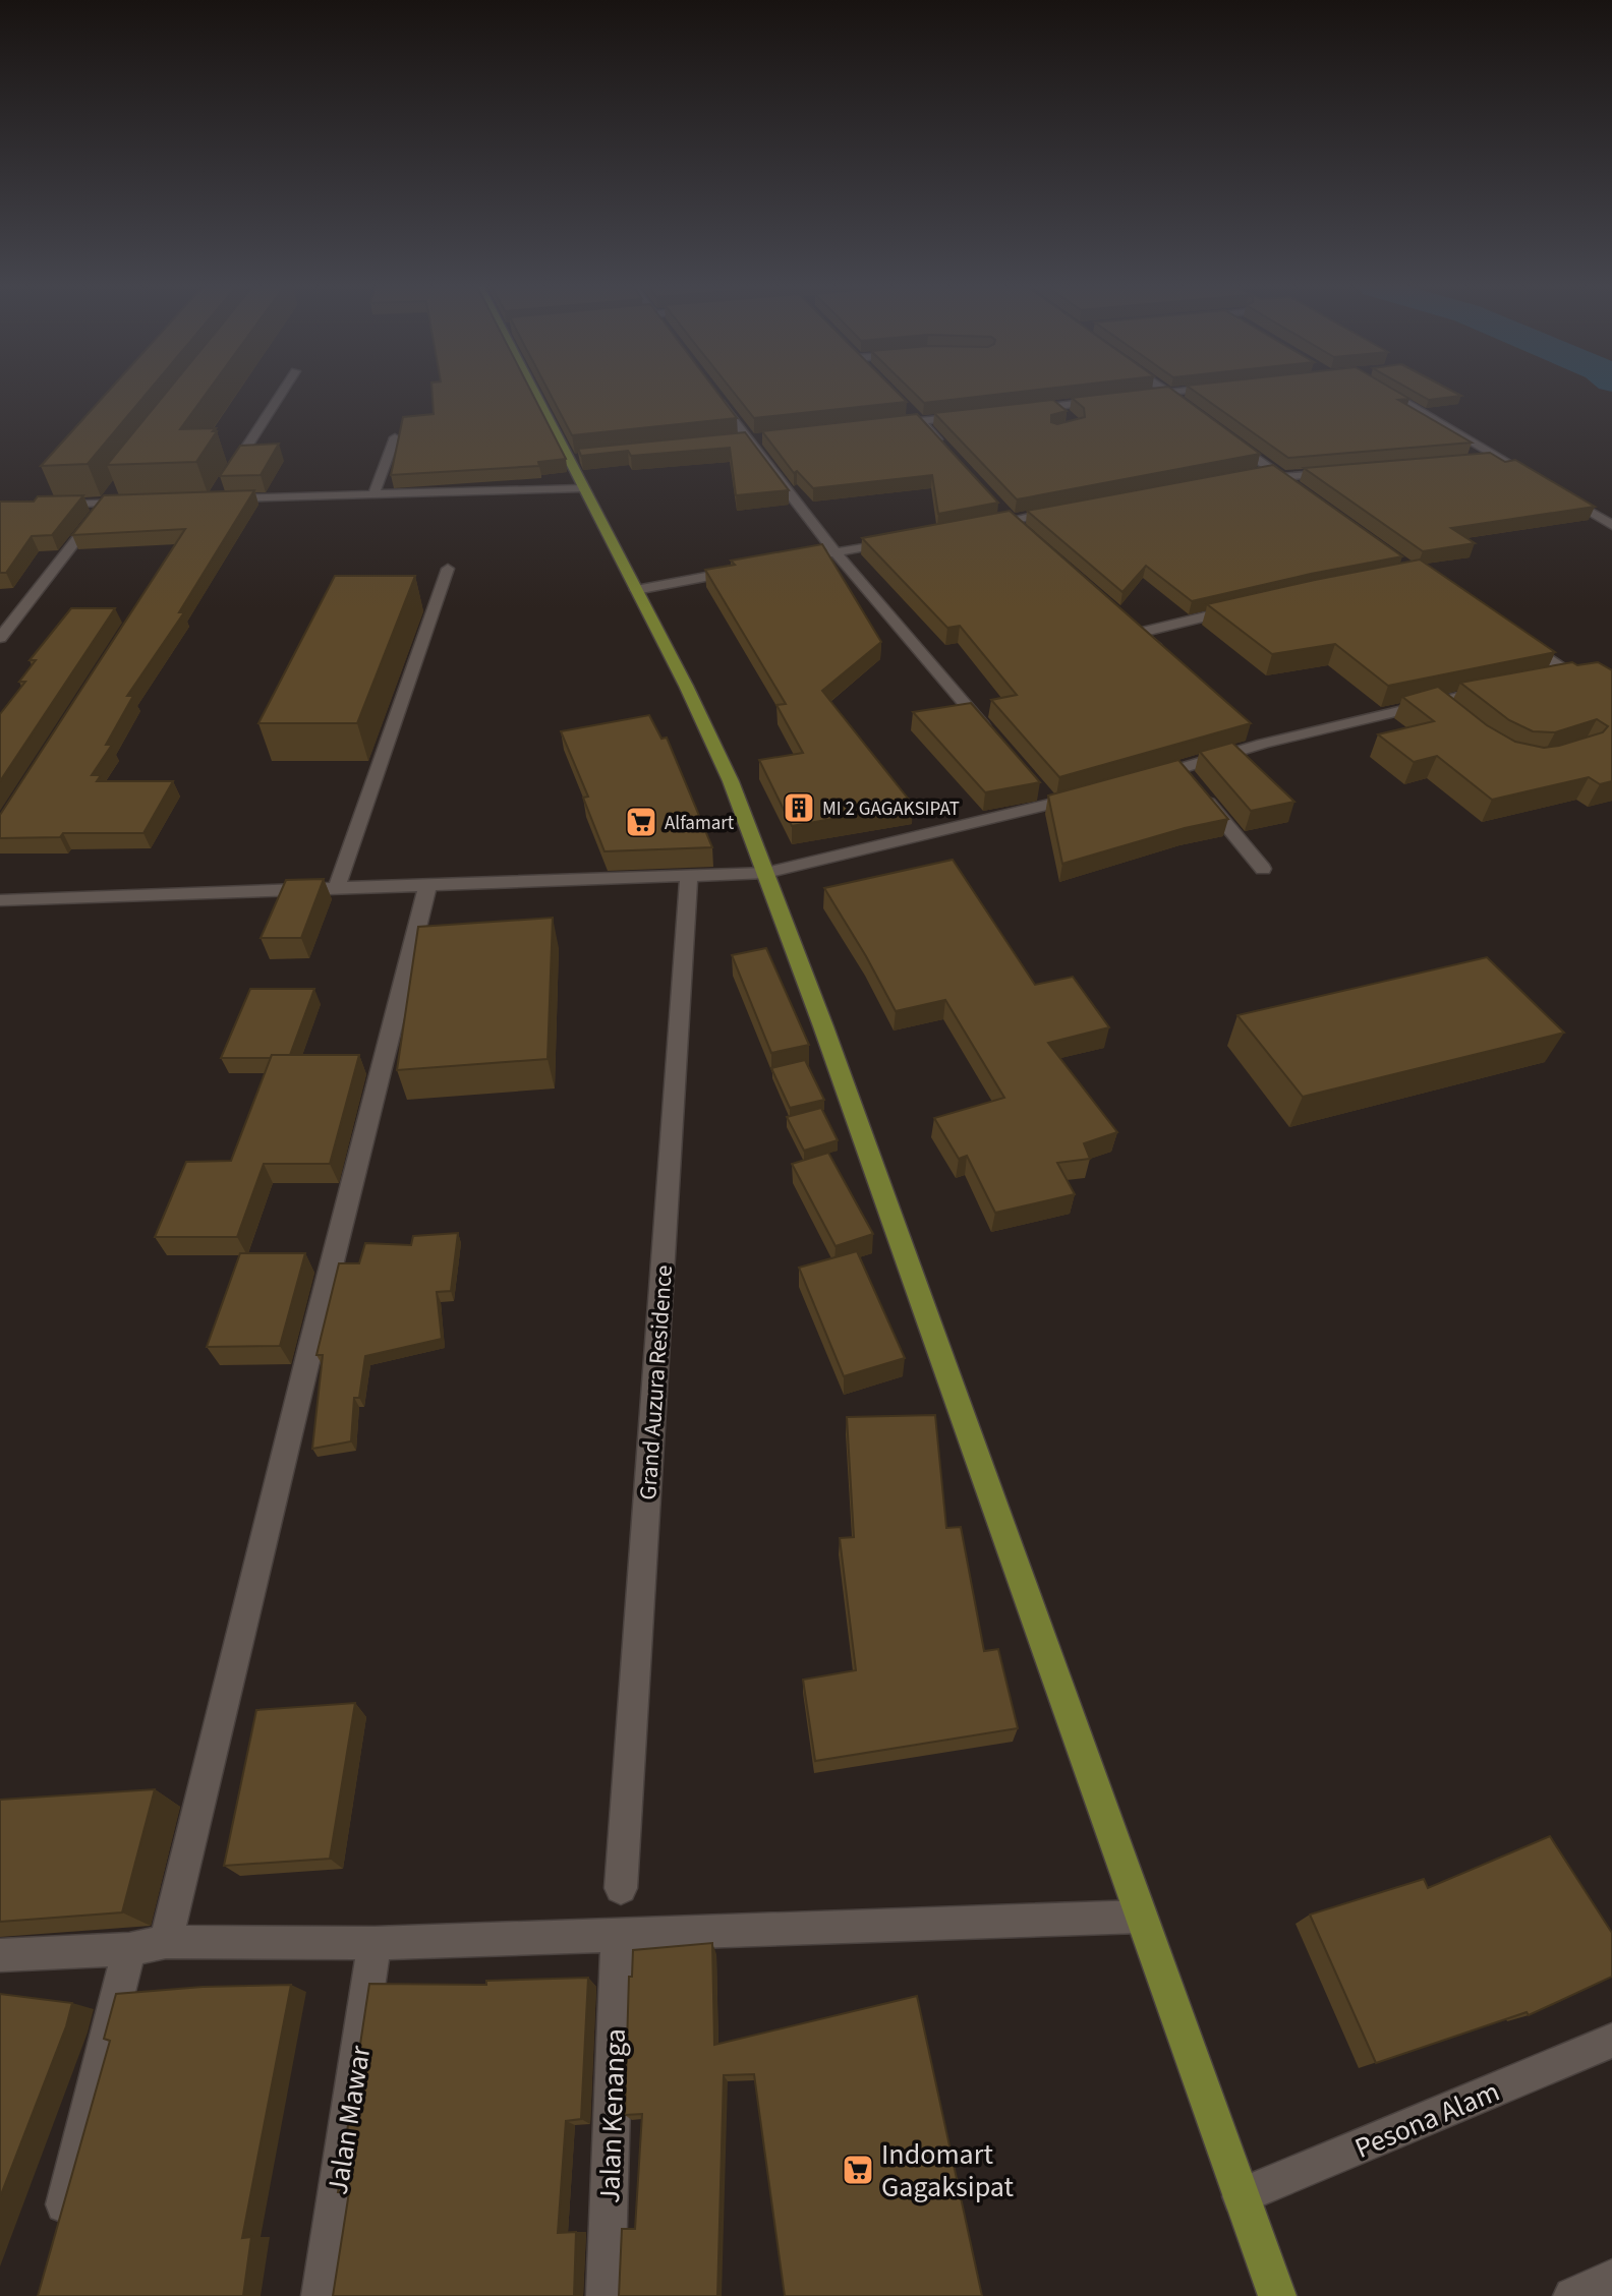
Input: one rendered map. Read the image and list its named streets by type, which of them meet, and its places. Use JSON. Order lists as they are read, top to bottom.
{
  "streets": {
    "street": [
      "Grand Auzura Residence",
      "Jalan Kenanga",
      "Pesona Alam",
      "Jalan Mawar"
    ]
  },
  "places": {
    "building": ["MI 2 GAGAKSIPAT"],
    "supermarket": ["Alfamart", "Indomart Gagaksipat"]
  }
}
